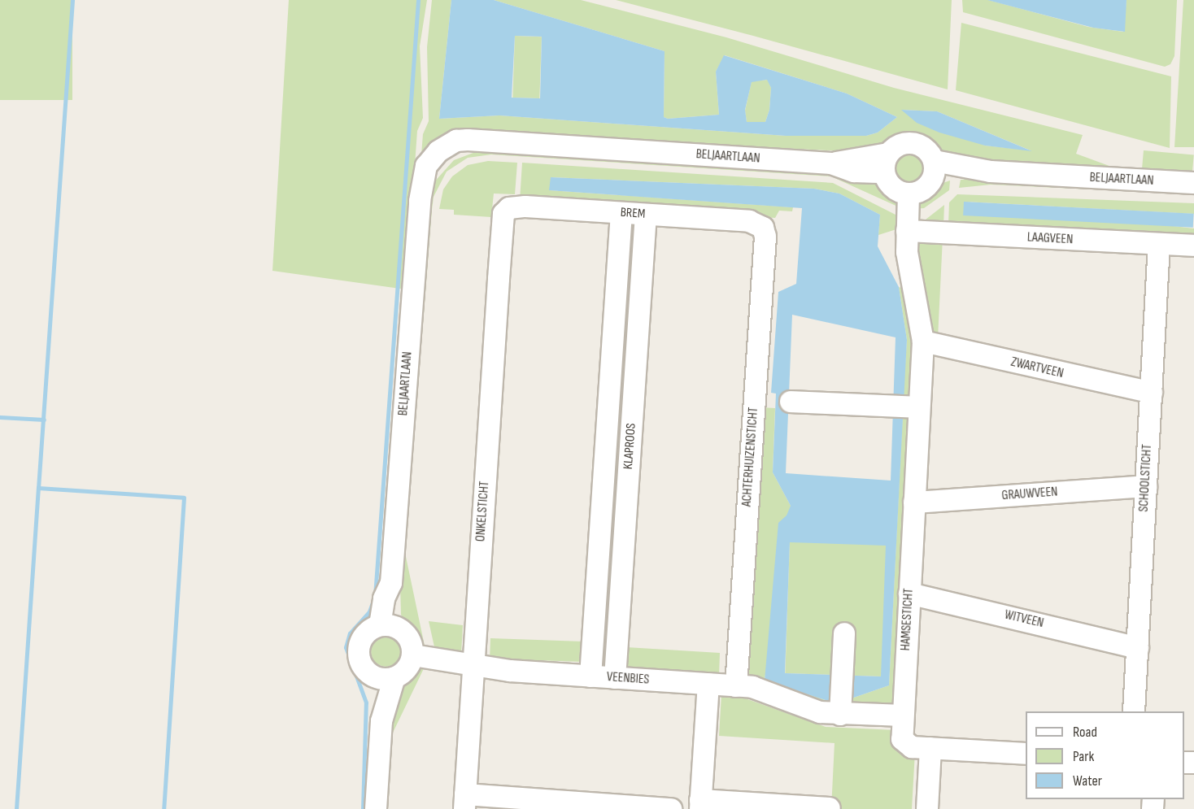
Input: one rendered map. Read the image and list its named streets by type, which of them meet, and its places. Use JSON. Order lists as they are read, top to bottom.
{
  "streets": {
    "street": [
      "BELJAARTLAAN",
      "BREM",
      "LAAGVEEN",
      "ZWARTVEEN",
      "KLAPROOS",
      "ACHTERHUIZENSTICHT",
      "SCHOOLSTICHT",
      "GRAUWVEEN",
      "ONKELSTICHT",
      "HAMSESTICHT",
      "WITVEEN",
      "VEENBIES"
    ]
  },
  "crossings": [
    ["BELJAARTLAAN", "HAMSESTICHT"],
    ["BELJAARTLAAN", "VEENBIES"],
    ["BREM", "KLAPROOS"],
    ["BREM", "ACHTERHUIZENSTICHT"],
    ["BREM", "ONKELSTICHT"],
    ["LAAGVEEN", "SCHOOLSTICHT"],
    ["LAAGVEEN", "HAMSESTICHT"],
    ["ZWARTVEEN", "SCHOOLSTICHT"],
    ["ZWARTVEEN", "HAMSESTICHT"],
    ["KLAPROOS", "VEENBIES"],
    ["ACHTERHUIZENSTICHT", "VEENBIES"],
    ["SCHOOLSTICHT", "GRAUWVEEN"],
    ["SCHOOLSTICHT", "WITVEEN"],
    ["GRAUWVEEN", "HAMSESTICHT"],
    ["ONKELSTICHT", "VEENBIES"],
    ["HAMSESTICHT", "WITVEEN"],
    ["HAMSESTICHT", "VEENBIES"]
  ],
  "legend": ["Road", "Park", "Water"]
}
